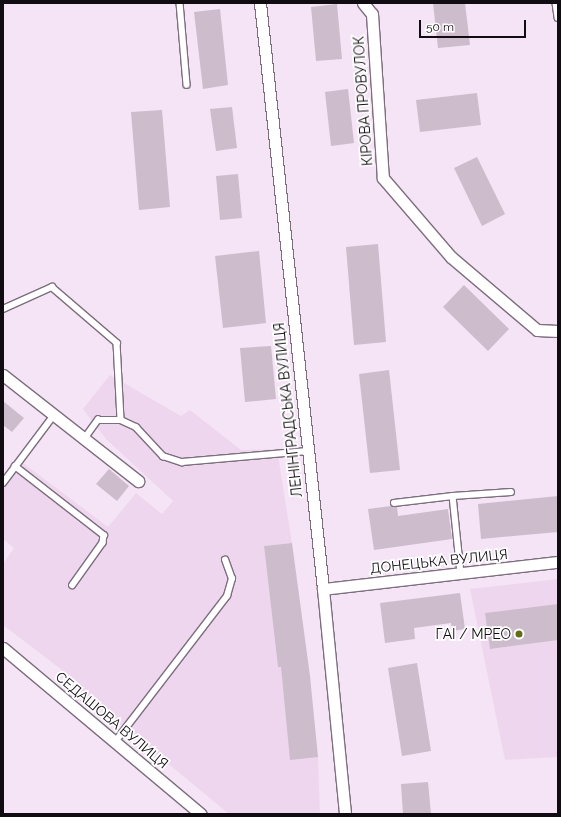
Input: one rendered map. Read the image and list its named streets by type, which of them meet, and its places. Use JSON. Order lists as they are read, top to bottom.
{
  "streets": {
    "street": [
      "КІРОВА ПРОВУЛОК",
      "ЛЕНІНГРАДСЬКА ВУЛИЦЯ",
      "ДОНЕЦЬКА ВУЛИЦЯ",
      "СЕДАШОВА ВУЛИЦЯ"
    ]
  },
  "crossings": [
    ["ЛЕНІНГРАДСЬКА ВУЛИЦЯ", "ДОНЕЦЬКА ВУЛИЦЯ"]
  ],
  "places": ["ГАІ / МРЕО"],
  "scale_bar": "50 m"
}
